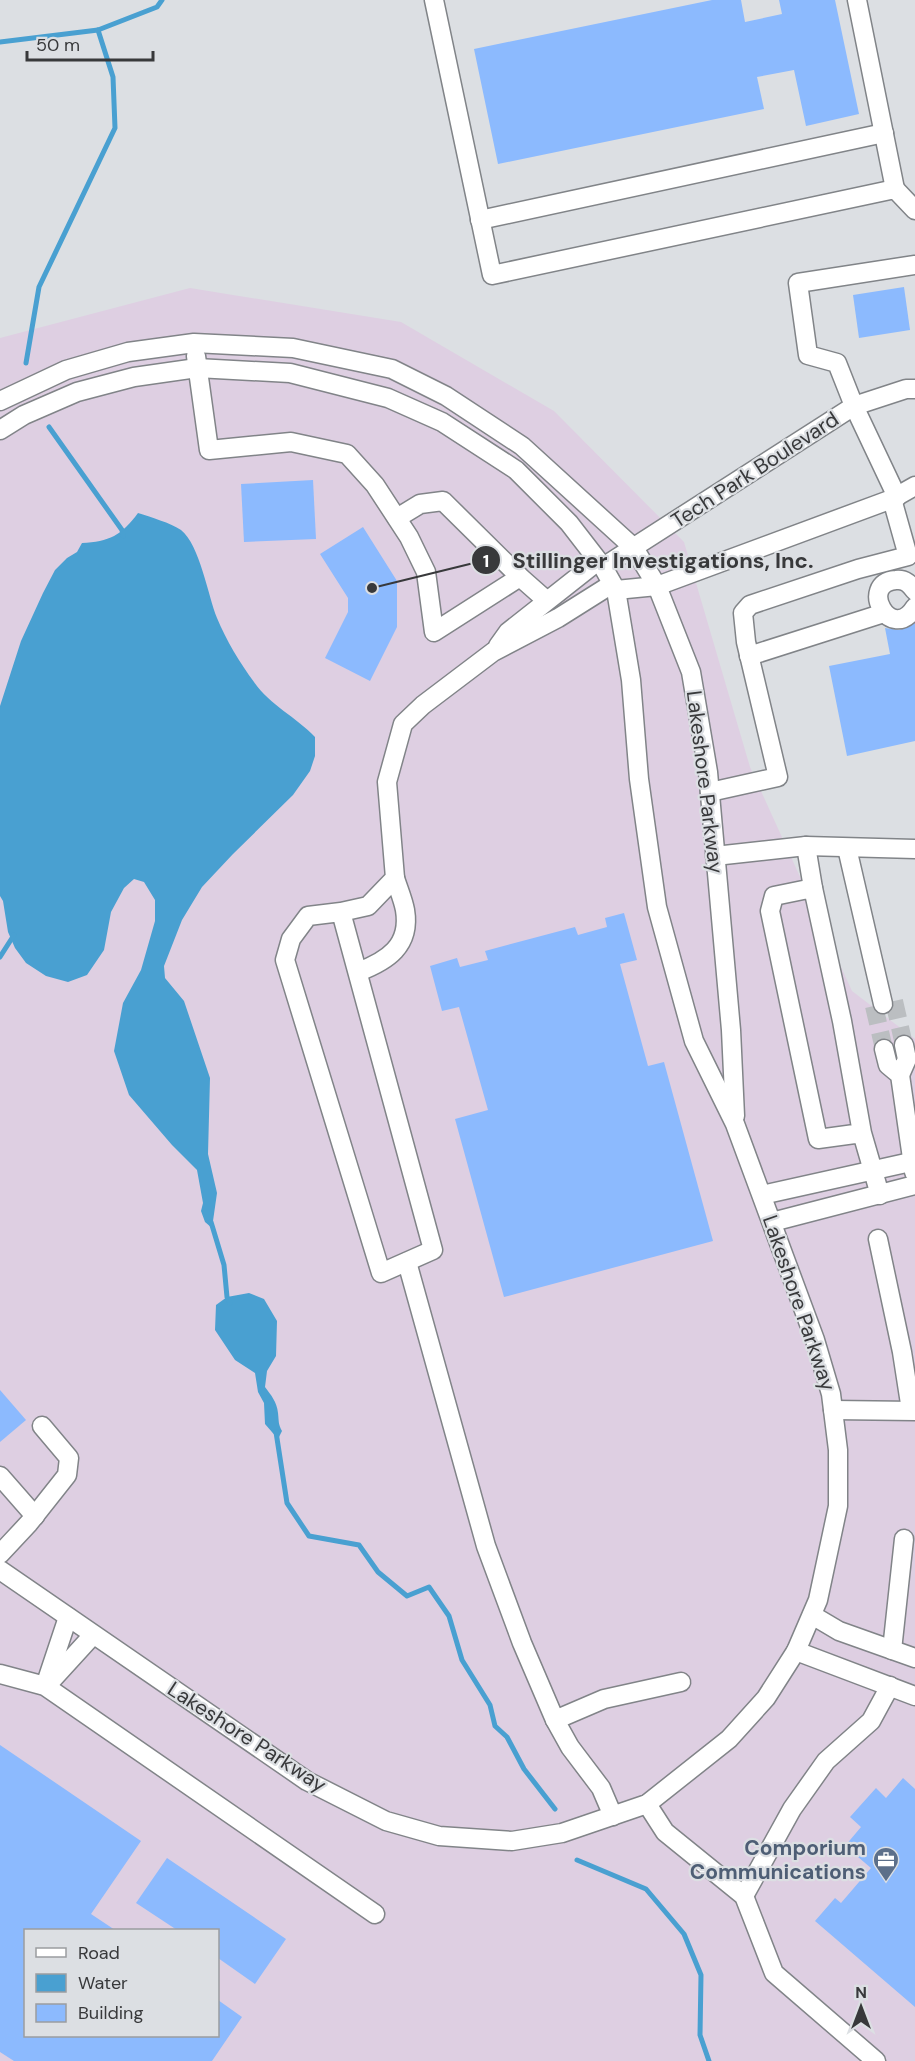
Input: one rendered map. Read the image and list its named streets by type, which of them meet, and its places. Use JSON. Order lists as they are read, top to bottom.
{
  "streets": {
    "street": ["Tech Park Boulevard", "Lakeshore Parkway"]
  },
  "crossings": [
    ["Tech Park Boulevard", "Lakeshore Parkway"]
  ],
  "places": {
    "other": ["Stillinger Investigations, Inc."],
    "office": ["Comporium Communications"]
  },
  "legend": ["Road", "Water", "Building"],
  "scale_bar": "50 m",
  "north": "top"
}
